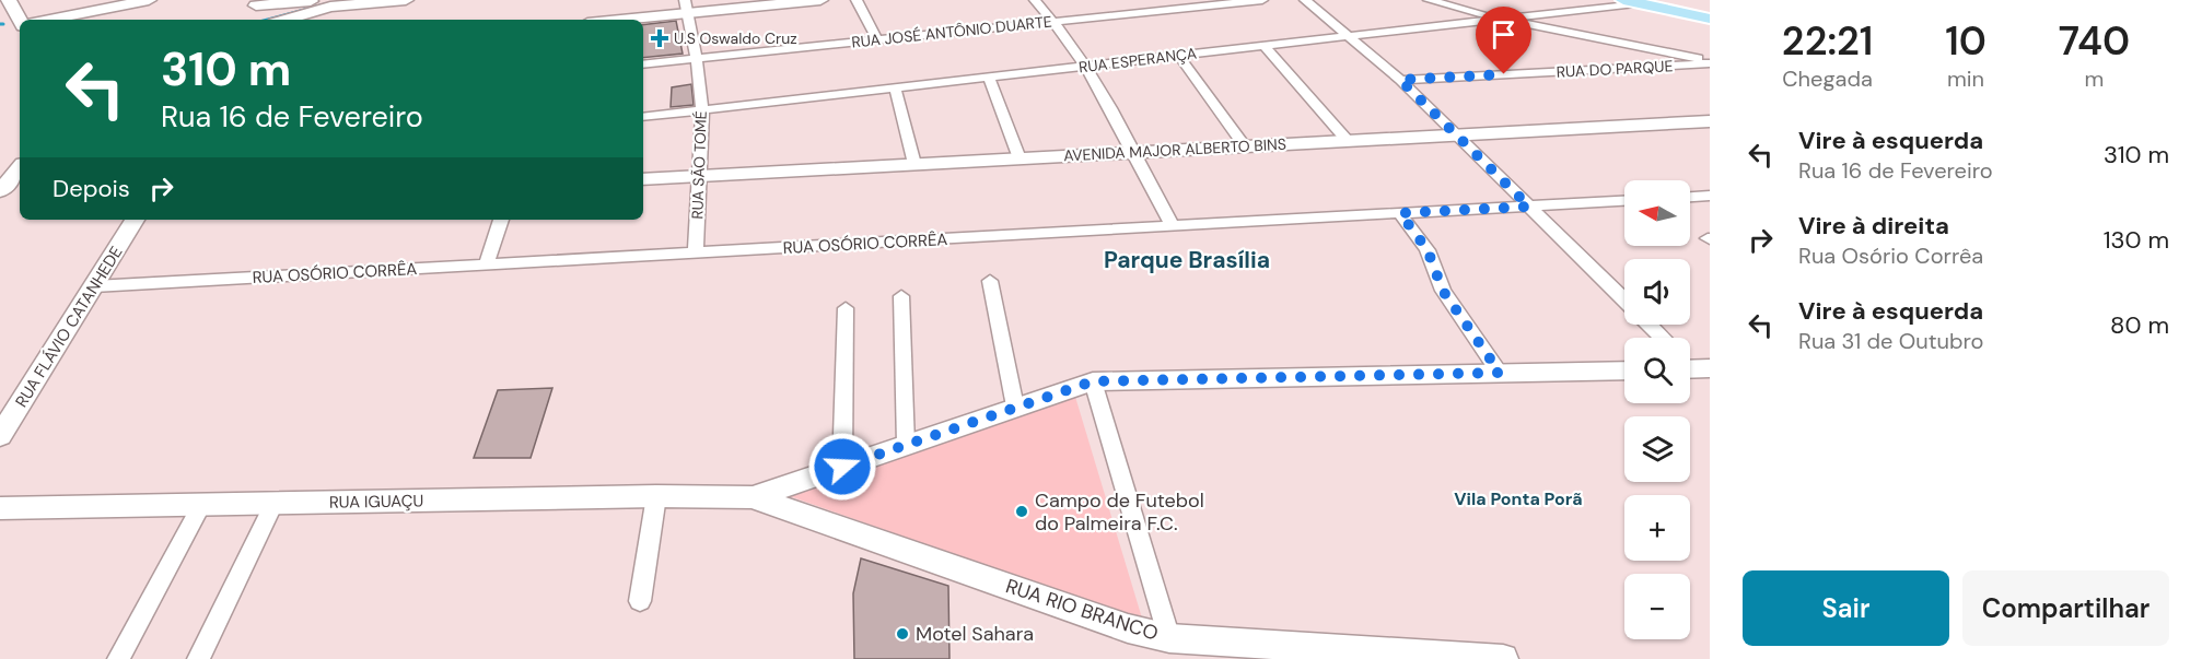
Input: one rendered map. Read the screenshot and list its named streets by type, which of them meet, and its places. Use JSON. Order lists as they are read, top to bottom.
{
  "streets": {
    "street": [
      "RUA JOSÉ ANTÔNIO DUARTE",
      "RUA ESPERANÇA",
      "RUA DO PARQUE",
      "AVENIDA MAJOR ALBERTO BINS",
      "RUA SÃO TOMÉ",
      "RUA OSÓRIO CORRÊA",
      "RUA FLÁVIO CATANHEDE",
      "RUA IGUAÇU",
      "RUA RIO BRANCO"
    ]
  },
  "crossings": [
    ["RUA JOSÉ ANTÔNIO DUARTE", "RUA SÃO TOMÉ"],
    ["RUA ESPERANÇA", "RUA SÃO TOMÉ"],
    ["AVENIDA MAJOR ALBERTO BINS", "RUA SÃO TOMÉ"],
    ["RUA SÃO TOMÉ", "RUA OSÓRIO CORRÊA"],
    ["RUA OSÓRIO CORRÊA", "RUA FLÁVIO CATANHEDE"],
    ["RUA IGUAÇU", "RUA RIO BRANCO"]
  ],
  "districts": ["Parque Brasília", "Vila Ponta Porã"],
  "places": {
    "health": ["U.S Oswaldo Cruz"],
    "other": ["Campo de Futebol do Palmeira F.C.", "Motel Sahara"]
  },
  "north": "left",
  "page": {
    "eta": [
      "22:21",
      "Chegada",
      "10",
      "min",
      "740",
      "m"
    ],
    "turn": ["310 m", "Rua 16 de Fevereiro"],
    "list": [
      {
        "name": "Vire à esquerda",
        "note": "Rua 16 de Fevereiro",
        "value": "310 m"
      },
      {
        "name": "Vire à direita",
        "note": "Rua Osório Corrêa",
        "value": "130 m"
      },
      {
        "name": "Vire à esquerda",
        "note": "Rua 31 de Outubro",
        "value": "80 m"
      }
    ],
    "then": "Depois",
    "map_buttons": ["+", "−"],
    "buttons": ["Sair", "Compartilhar"]
  }
}
